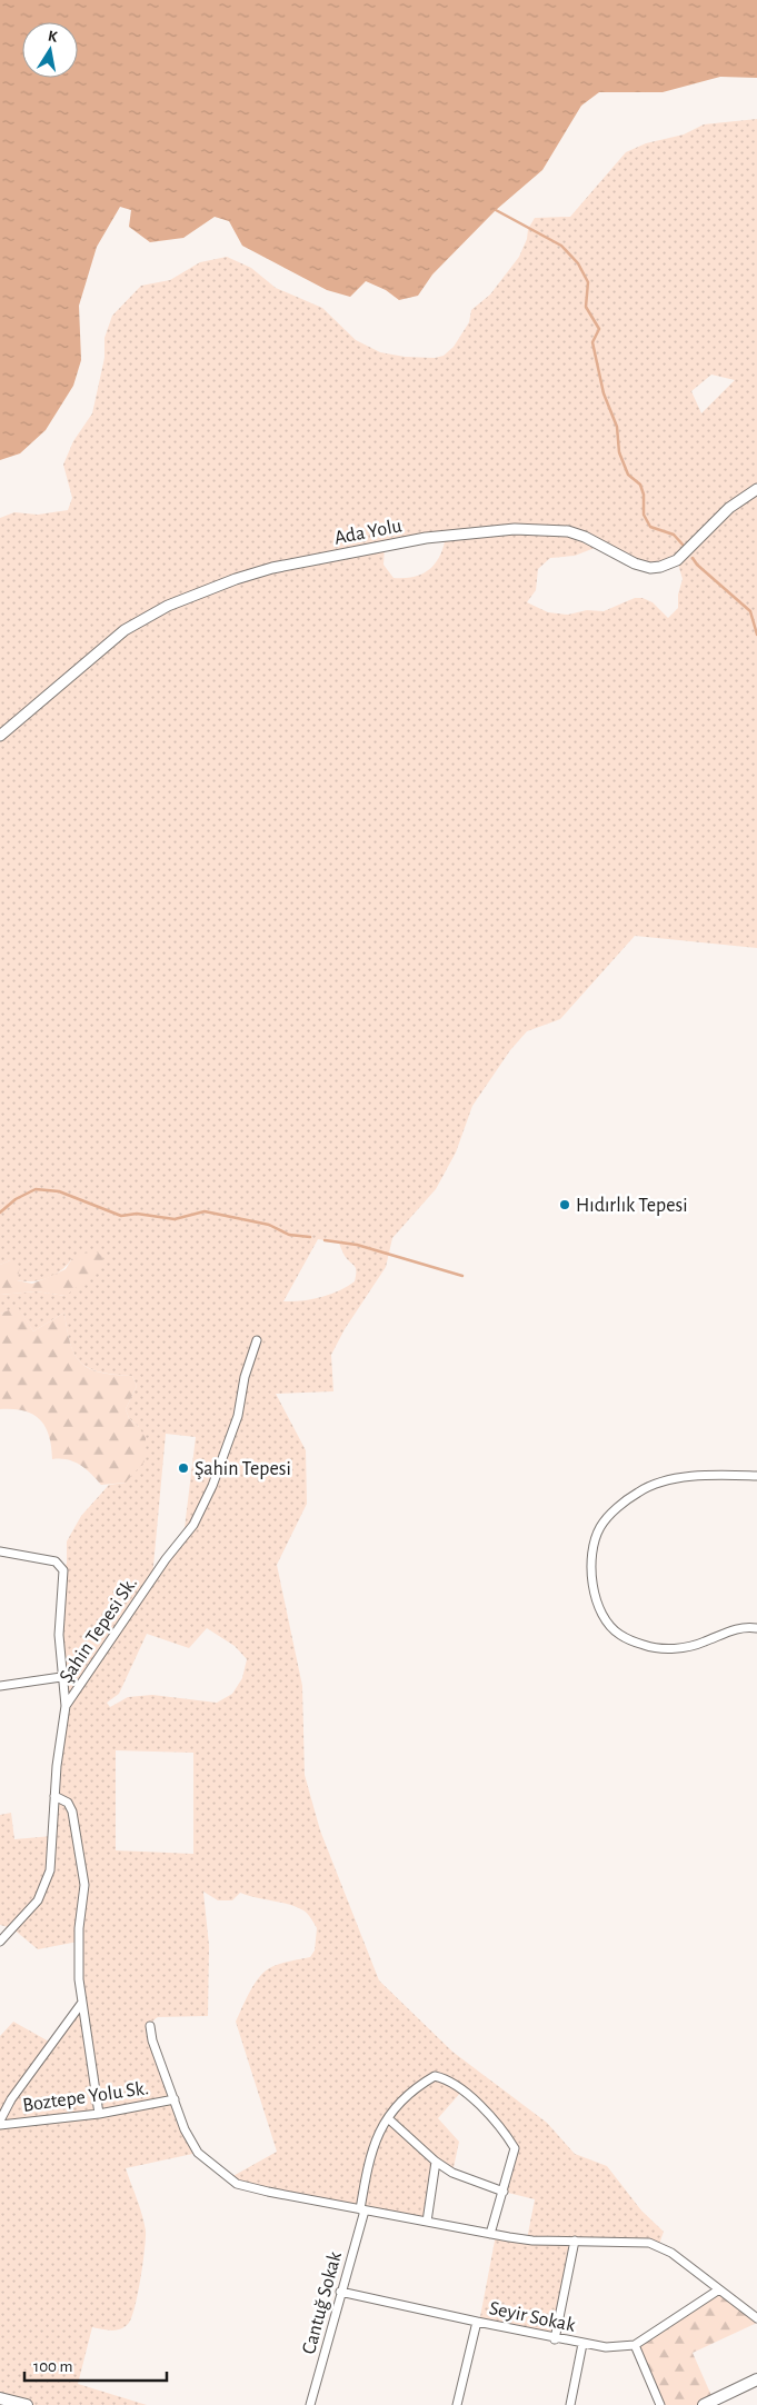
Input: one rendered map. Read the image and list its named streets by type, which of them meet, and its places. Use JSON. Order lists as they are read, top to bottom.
{
  "streets": {
    "street": [
      "Ada Yolu",
      "Şahin Tepesi Sk.",
      "Boztepe Yolu Sk.",
      "Cantuğ Sokak",
      "Seyir Sokak"
    ]
  },
  "crossings": [
    ["Cantuğ Sokak", "Seyir Sokak"]
  ],
  "places": ["Hıdırlık Tepesi", "Şahin Tepesi"],
  "scale_bar": "100 m",
  "north": "top"
}
